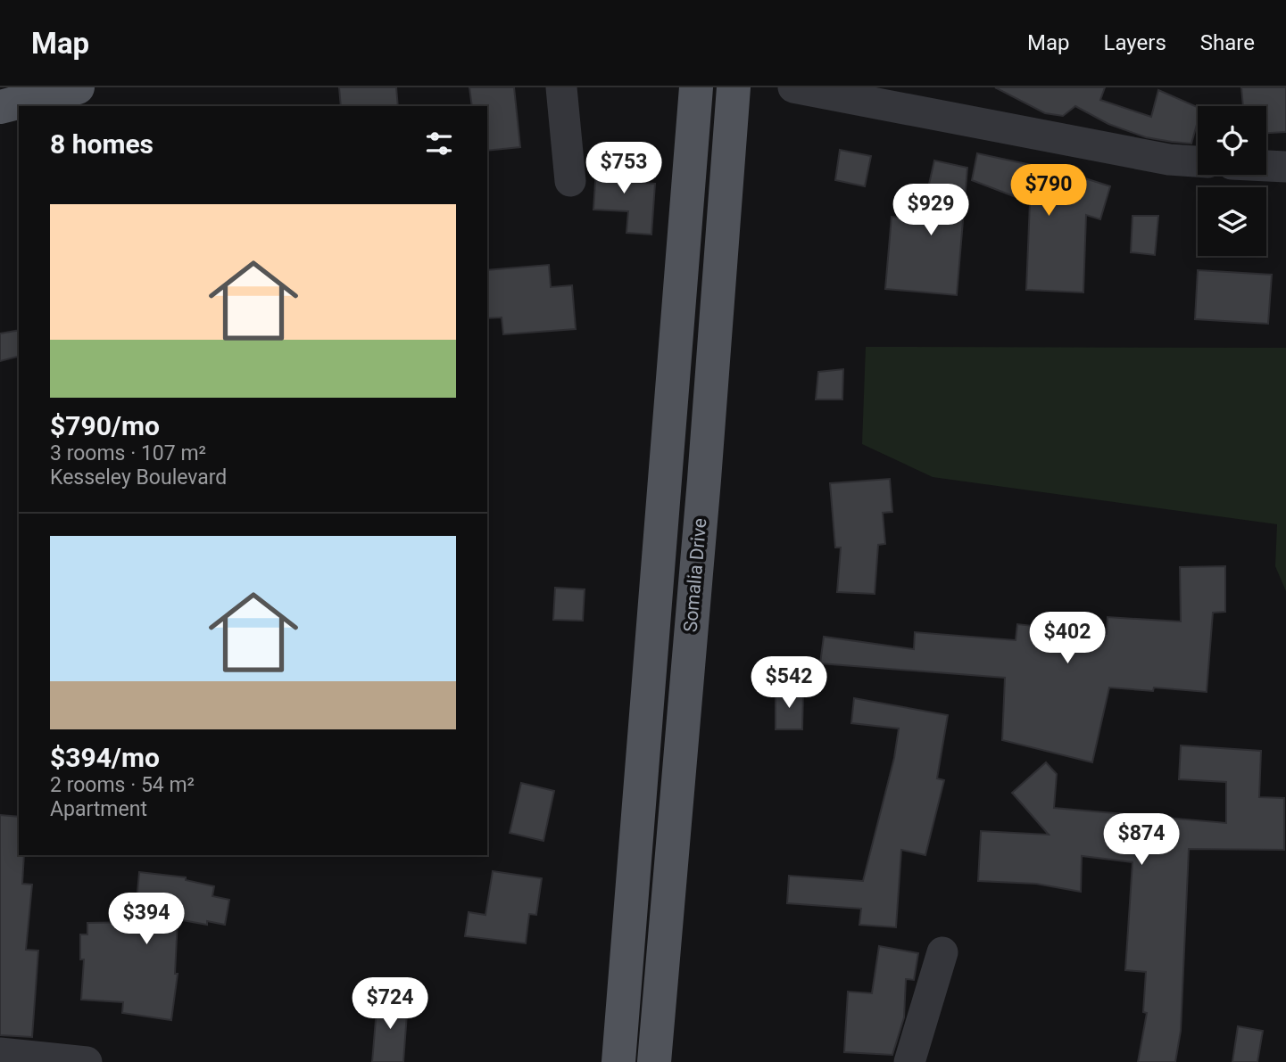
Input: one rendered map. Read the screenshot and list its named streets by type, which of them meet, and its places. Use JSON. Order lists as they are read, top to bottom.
{
  "streets": {
    "main road": ["Somalia Drive"]
  },
  "page": {
    "header": "Map",
    "nav": ["Map", "Layers", "Share"],
    "heading": "8 homes",
    "price": [
      "$753",
      "$790",
      "$929",
      "$402",
      "$542",
      "$874",
      "$394",
      "$724"
    ],
    "list": [
      {
        "name": "$790/mo",
        "note": "3 rooms · 107 m² · Kesseley Boulevard"
      },
      {
        "name": "$394/mo",
        "note": "2 rooms · 54 m² · Apartment"
      }
    ]
  }
}
